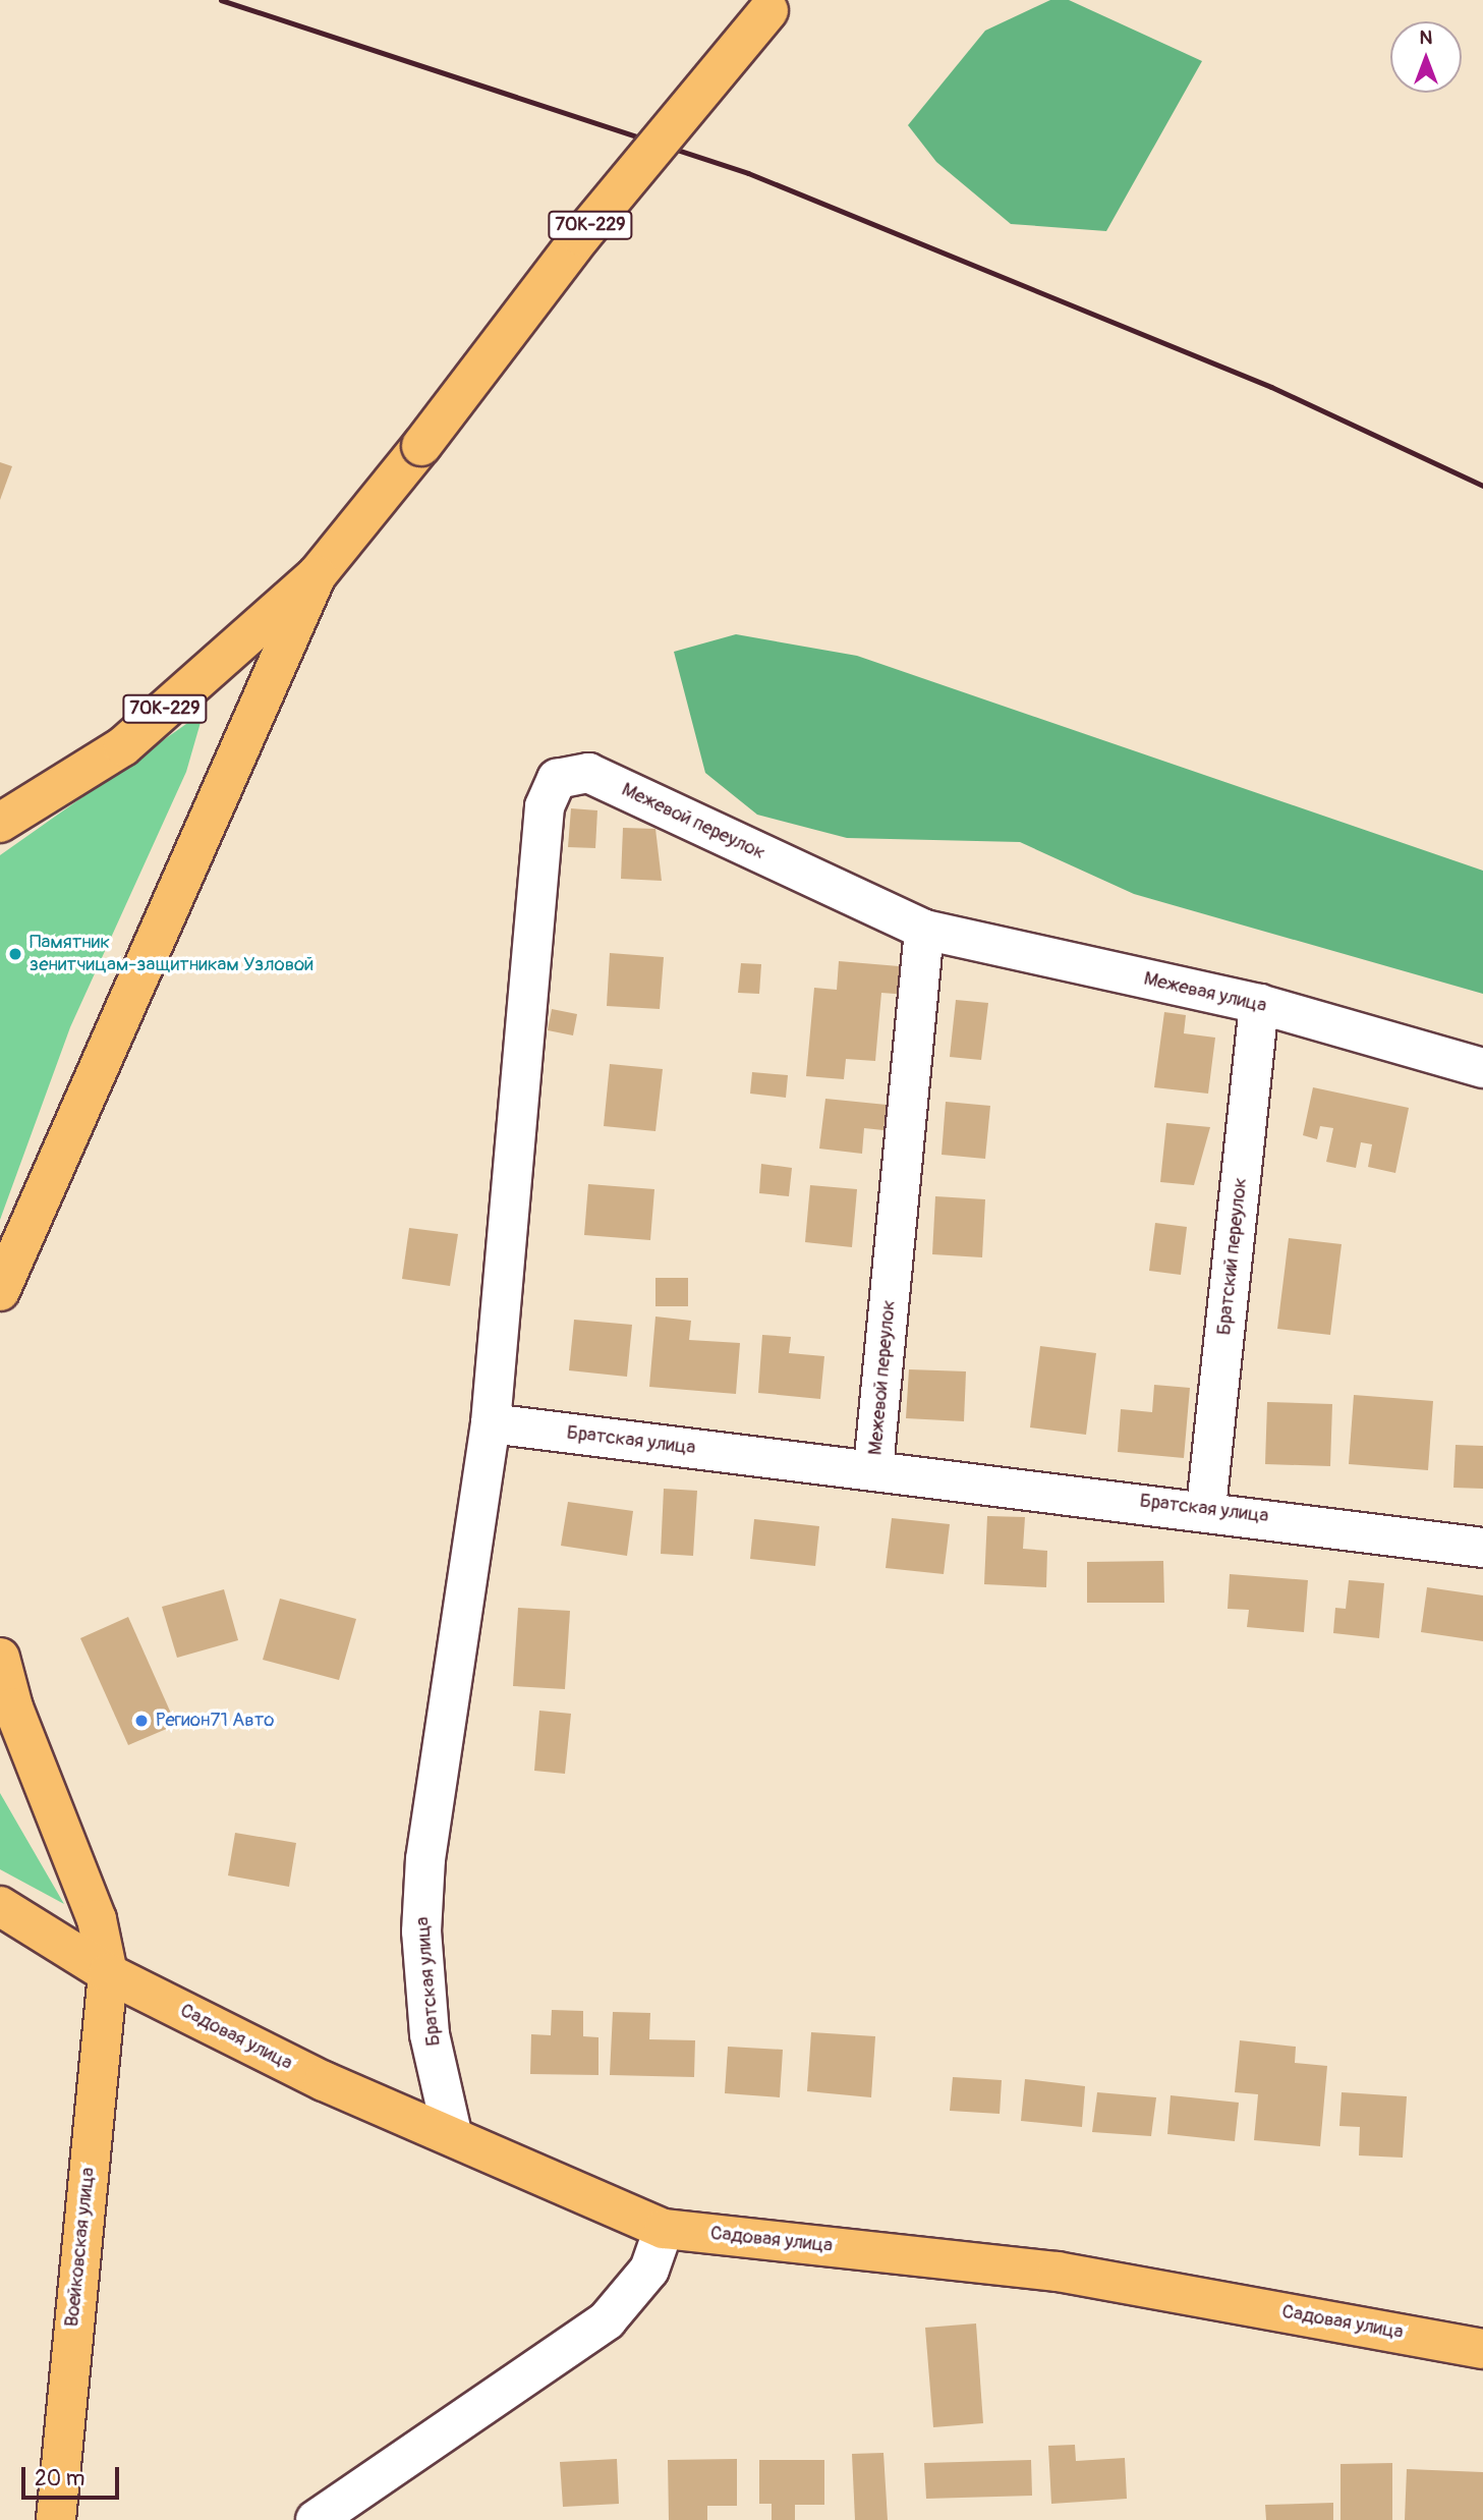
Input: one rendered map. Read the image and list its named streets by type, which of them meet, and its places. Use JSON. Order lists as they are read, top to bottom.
{
  "streets": {
    "main road": ["70К-229", "Садовая улица", "Воейковская улица"],
    "street": [
      "Межевой переулок",
      "Межевая улица",
      "Братский переулок",
      "Братская улица"
    ]
  },
  "crossings": [
    ["Межевой переулок", "Межевая улица"],
    ["Межевой переулок", "Братская улица"],
    ["Межевая улица", "Братский переулок"],
    ["Братский переулок", "Братская улица"],
    ["Братская улица", "Садовая улица"],
    ["Садовая улица", "Воейковская улица"]
  ],
  "places": ["Памятник зенитчицам-защитникам Узловой", "Регион71 Авто"],
  "scale_bar": "20 m",
  "north": "top"
}
